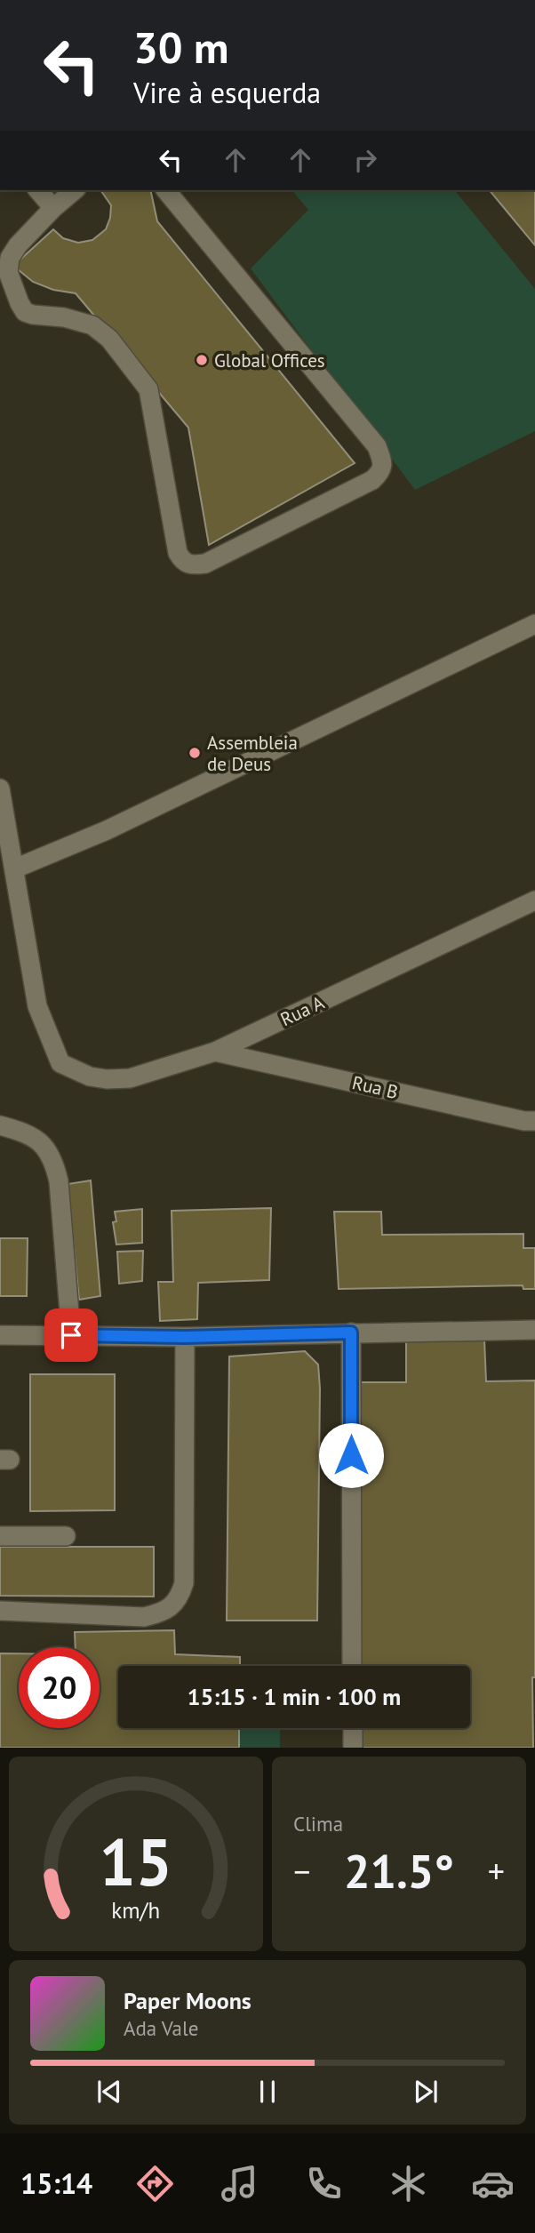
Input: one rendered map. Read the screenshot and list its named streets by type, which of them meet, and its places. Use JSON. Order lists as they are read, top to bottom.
{
  "streets": {
    "street": ["Rua A", "Rua B"]
  },
  "crossings": [
    ["Rua A", "Rua B"]
  ],
  "places": ["Global Offices", "Assembleia de Deus"],
  "page": {
    "turn": ["30 m", "Vire à esquerda"],
    "limit": "20",
    "trip": "15:15 · 1 min · 100 m",
    "tile": "Clima",
    "heat": ["−", "21.5°", "+"],
    "song": ["Paper Moons", "Ada Vale"],
    "tabs": "15:14",
    "gauge": ["15", "km/h"]
  }
}
